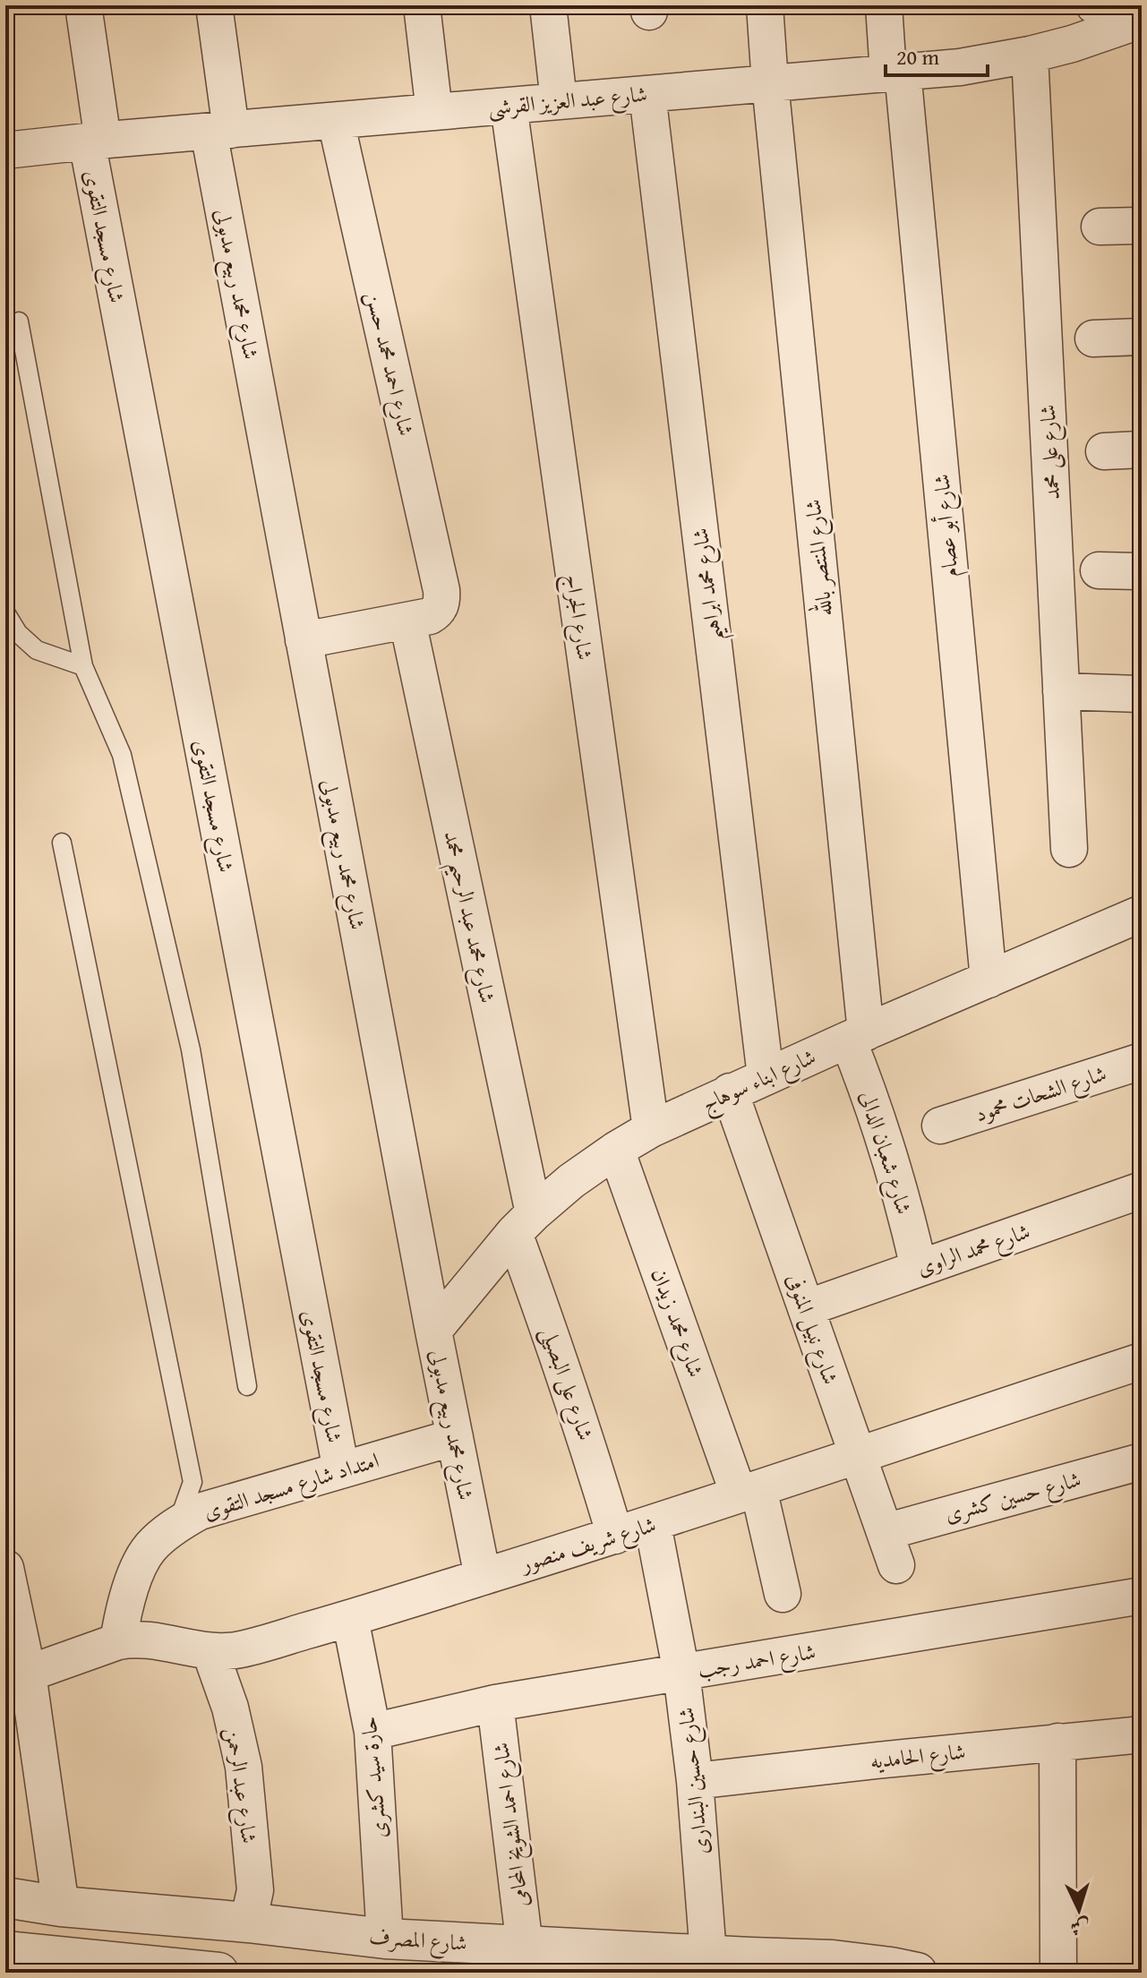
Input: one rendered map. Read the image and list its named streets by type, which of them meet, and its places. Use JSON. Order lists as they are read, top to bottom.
{
  "streets": {
    "street": [
      "شارع عبد العزيز القرشى",
      "شارع مسجد التقوى",
      "شارع محمد ربيع مدبولى",
      "شارع احمد محمد حسن",
      "شارع على محمد",
      "شارع أبو عصام",
      "شارع المنتصر بالله",
      "شارع محمد ابراهيم",
      "شارع الجراج",
      "شارع محمد عبد الرحيم محمد",
      "شارع ابناء سوهاج",
      "شارع الشحات محمود",
      "شارع شعبان الدالى",
      "شارع محمد الراوى",
      "شارع محمد زيدان",
      "شارع نبيل المنوفى",
      "شارع على البصيلى",
      "امتداد شارع مسجد التقوى",
      "شارع حسين كشرى",
      "شارع شريف منصور",
      "شارع احمد رجب",
      "شارع الحامديه",
      "حارة سيد كشرى",
      "شارع حسين البندارى",
      "شارع عبد الرحمن",
      "شارع احمد الشويخ المحامى",
      "شارع المصرف"
    ]
  },
  "crossings": [
    ["شارع عبد العزيز القرشى", "شارع مسجد التقوى"],
    ["شارع عبد العزيز القرشى", "شارع محمد ربيع مدبولى"],
    ["شارع عبد العزيز القرشى", "شارع احمد محمد حسن"],
    ["شارع عبد العزيز القرشى", "شارع على محمد"],
    ["شارع عبد العزيز القرشى", "شارع أبو عصام"],
    ["شارع عبد العزيز القرشى", "شارع المنتصر بالله"],
    ["شارع عبد العزيز القرشى", "شارع محمد ابراهيم"],
    ["شارع عبد العزيز القرشى", "شارع الجراج"],
    ["شارع مسجد التقوى", "امتداد شارع مسجد التقوى"],
    ["شارع محمد ربيع مدبولى", "شارع ابناء سوهاج"],
    ["شارع محمد ربيع مدبولى", "امتداد شارع مسجد التقوى"],
    ["شارع محمد ربيع مدبولى", "شارع شريف منصور"],
    ["شارع احمد محمد حسن", "شارع محمد عبد الرحيم محمد"],
    ["شارع أبو عصام", "شارع ابناء سوهاج"],
    ["شارع المنتصر بالله", "شارع ابناء سوهاج"],
    ["شارع المنتصر بالله", "شارع شعبان الدالى"],
    ["شارع محمد ابراهيم", "شارع ابناء سوهاج"],
    ["شارع الجراج", "شارع ابناء سوهاج"],
    ["شارع محمد عبد الرحيم محمد", "شارع ابناء سوهاج"],
    ["شارع محمد عبد الرحيم محمد", "شارع على البصيلى"],
    ["شارع ابناء سوهاج", "شارع شعبان الدالى"],
    ["شارع ابناء سوهاج", "شارع محمد زيدان"],
    ["شارع ابناء سوهاج", "شارع نبيل المنوفى"],
    ["شارع ابناء سوهاج", "شارع على البصيلى"],
    ["شارع شعبان الدالى", "شارع محمد الراوى"],
    ["شارع محمد الراوى", "شارع نبيل المنوفى"],
    ["شارع محمد زيدان", "شارع شريف منصور"],
    ["شارع نبيل المنوفى", "شارع حسين كشرى"],
    ["شارع نبيل المنوفى", "شارع شريف منصور"],
    ["شارع على البصيلى", "شارع شريف منصور"],
    ["امتداد شارع مسجد التقوى", "شارع شريف منصور"],
    ["شارع شريف منصور", "حارة سيد كشرى"],
    ["شارع شريف منصور", "شارع حسين البندارى"],
    ["شارع شريف منصور", "شارع عبد الرحمن"],
    ["شارع احمد رجب", "حارة سيد كشرى"],
    ["شارع احمد رجب", "شارع حسين البندارى"],
    ["شارع احمد رجب", "شارع احمد الشويخ المحامى"],
    ["شارع الحامديه", "شارع حسين البندارى"],
    ["حارة سيد كشرى", "شارع المصرف"],
    ["شارع حسين البندارى", "شارع المصرف"],
    ["شارع عبد الرحمن", "شارع المصرف"],
    ["شارع احمد الشويخ المحامى", "شارع المصرف"]
  ],
  "scale_bar": "20 m",
  "north": "bottom"
}
